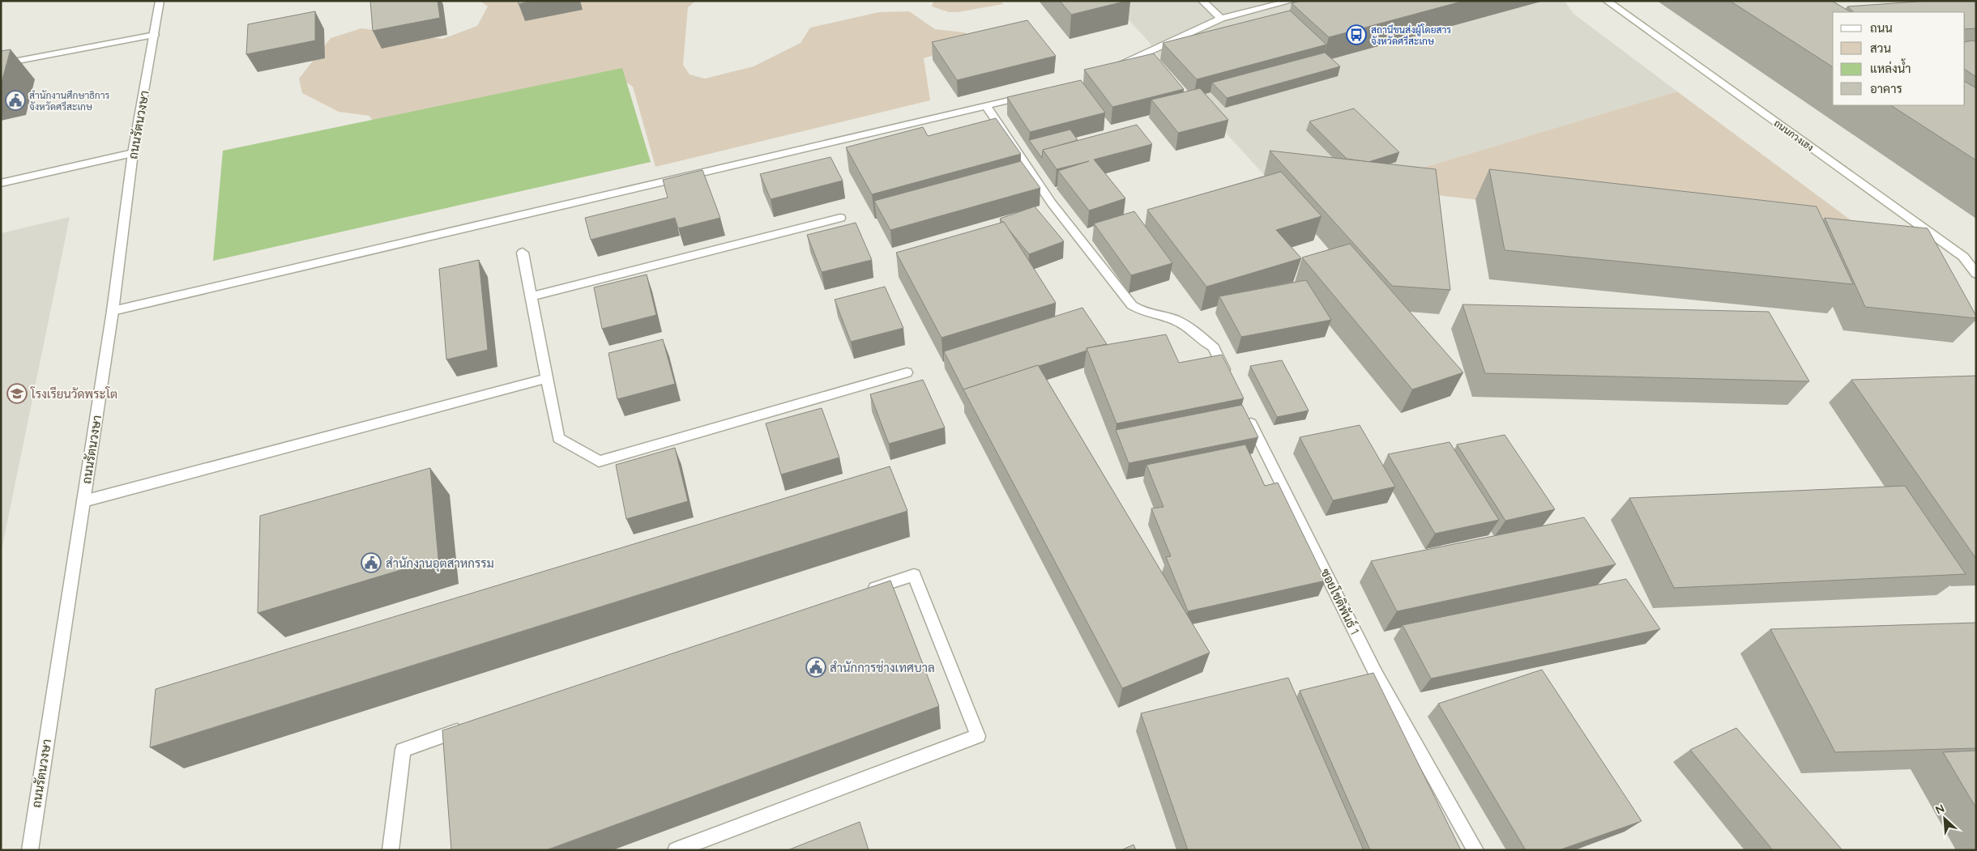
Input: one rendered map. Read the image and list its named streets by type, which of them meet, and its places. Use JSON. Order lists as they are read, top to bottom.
{
  "streets": {
    "street": ["ถนนรัตนวงษา", "ถนนกวงเฮง", "ซอยโชติพันธ์ 1"]
  },
  "places": {
    "bus stop": ["สถานีขนส่งผู้โดยสาร จังหวัดศรีสะเกษ"],
    "public building": ["สำนักงานศึกษาธิการ จังหวัดศรีสะเกษ", "สำนักงานอุตสาหกรรม", "สำนักการช่างเทศบาล"],
    "school or university": ["โรงเรียนวัดพระโต"]
  },
  "legend": [
    "ถนน",
    "สวน",
    "แหล่งน้ำ",
    "อาคาร"
  ],
  "north": "top left"
}
